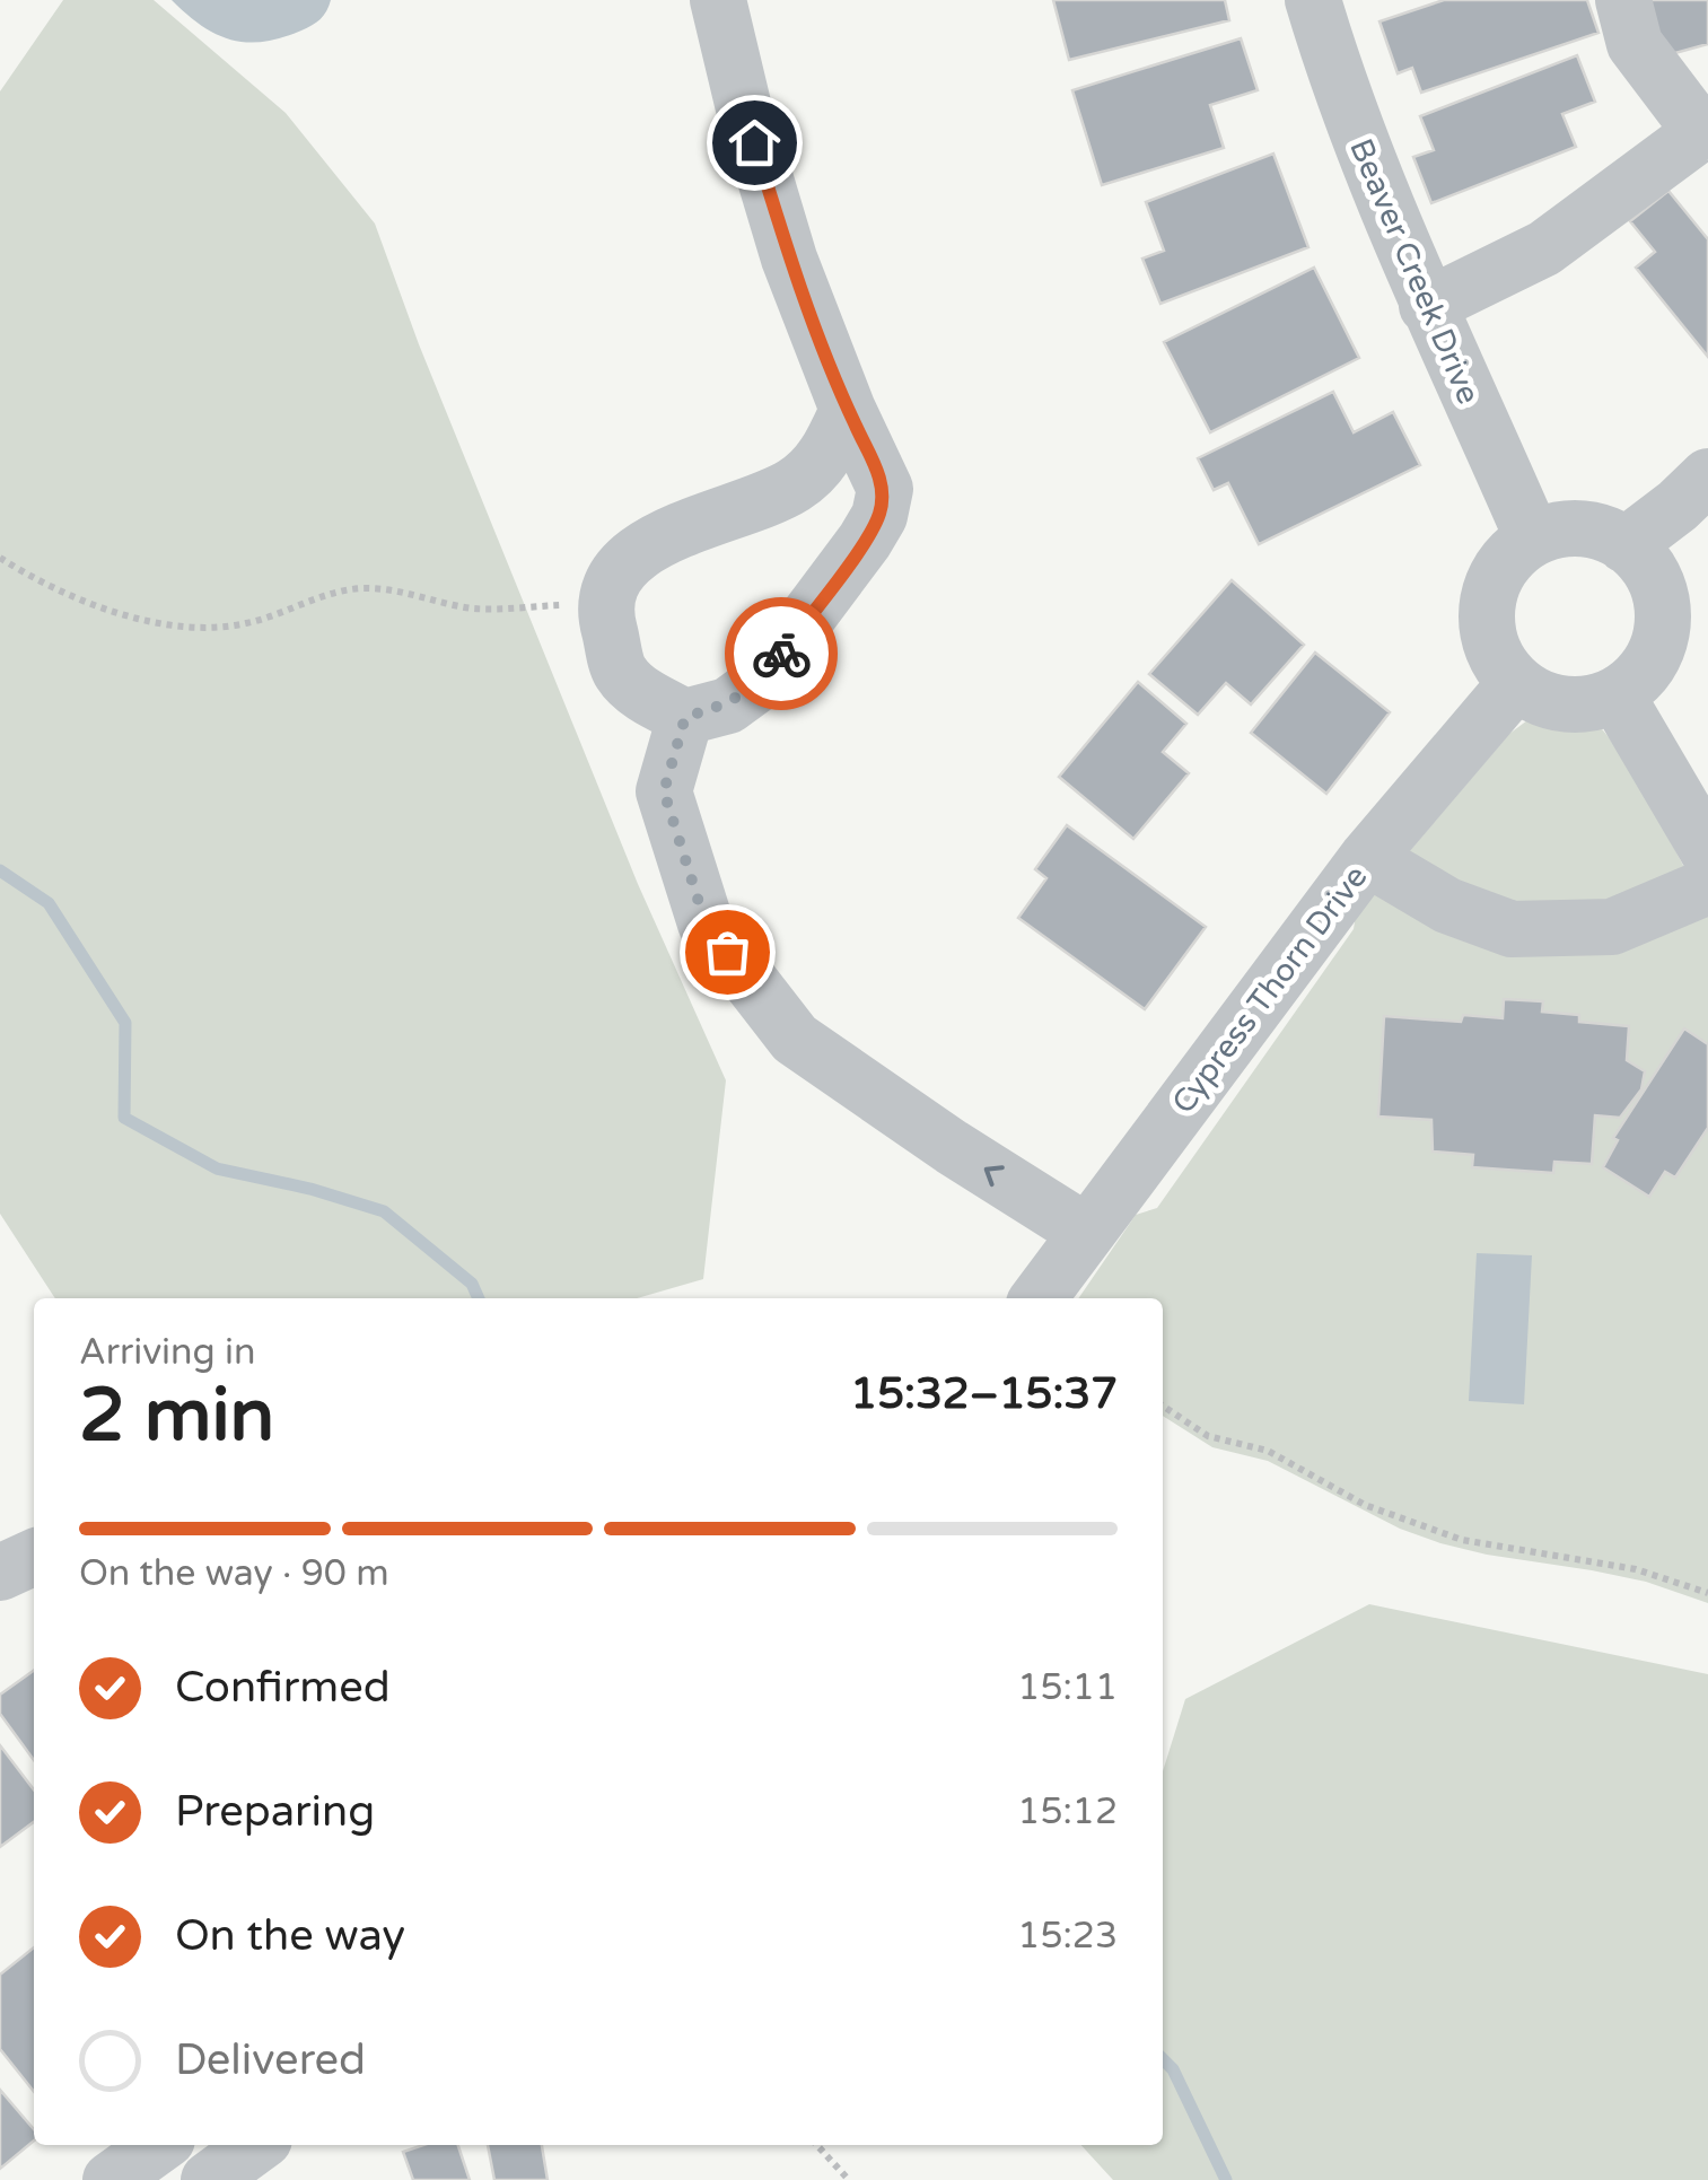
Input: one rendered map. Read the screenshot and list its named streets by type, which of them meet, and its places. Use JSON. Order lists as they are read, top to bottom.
{
  "streets": {
    "street": ["Beaver Creek Drive", "Cypress Thorn Drive"]
  },
  "crossings": [
    ["Beaver Creek Drive", "Cypress Thorn Drive"]
  ],
  "page": {
    "heading": ["2 min", "Arriving in", "15:32–15:37"],
    "bar": "On the way · 90 m",
    "list": [
      ["Confirmed", "15:11"],
      ["Preparing", "15:12"],
      ["On the way", "15:23"],
      "Delivered"
    ]
  }
}
